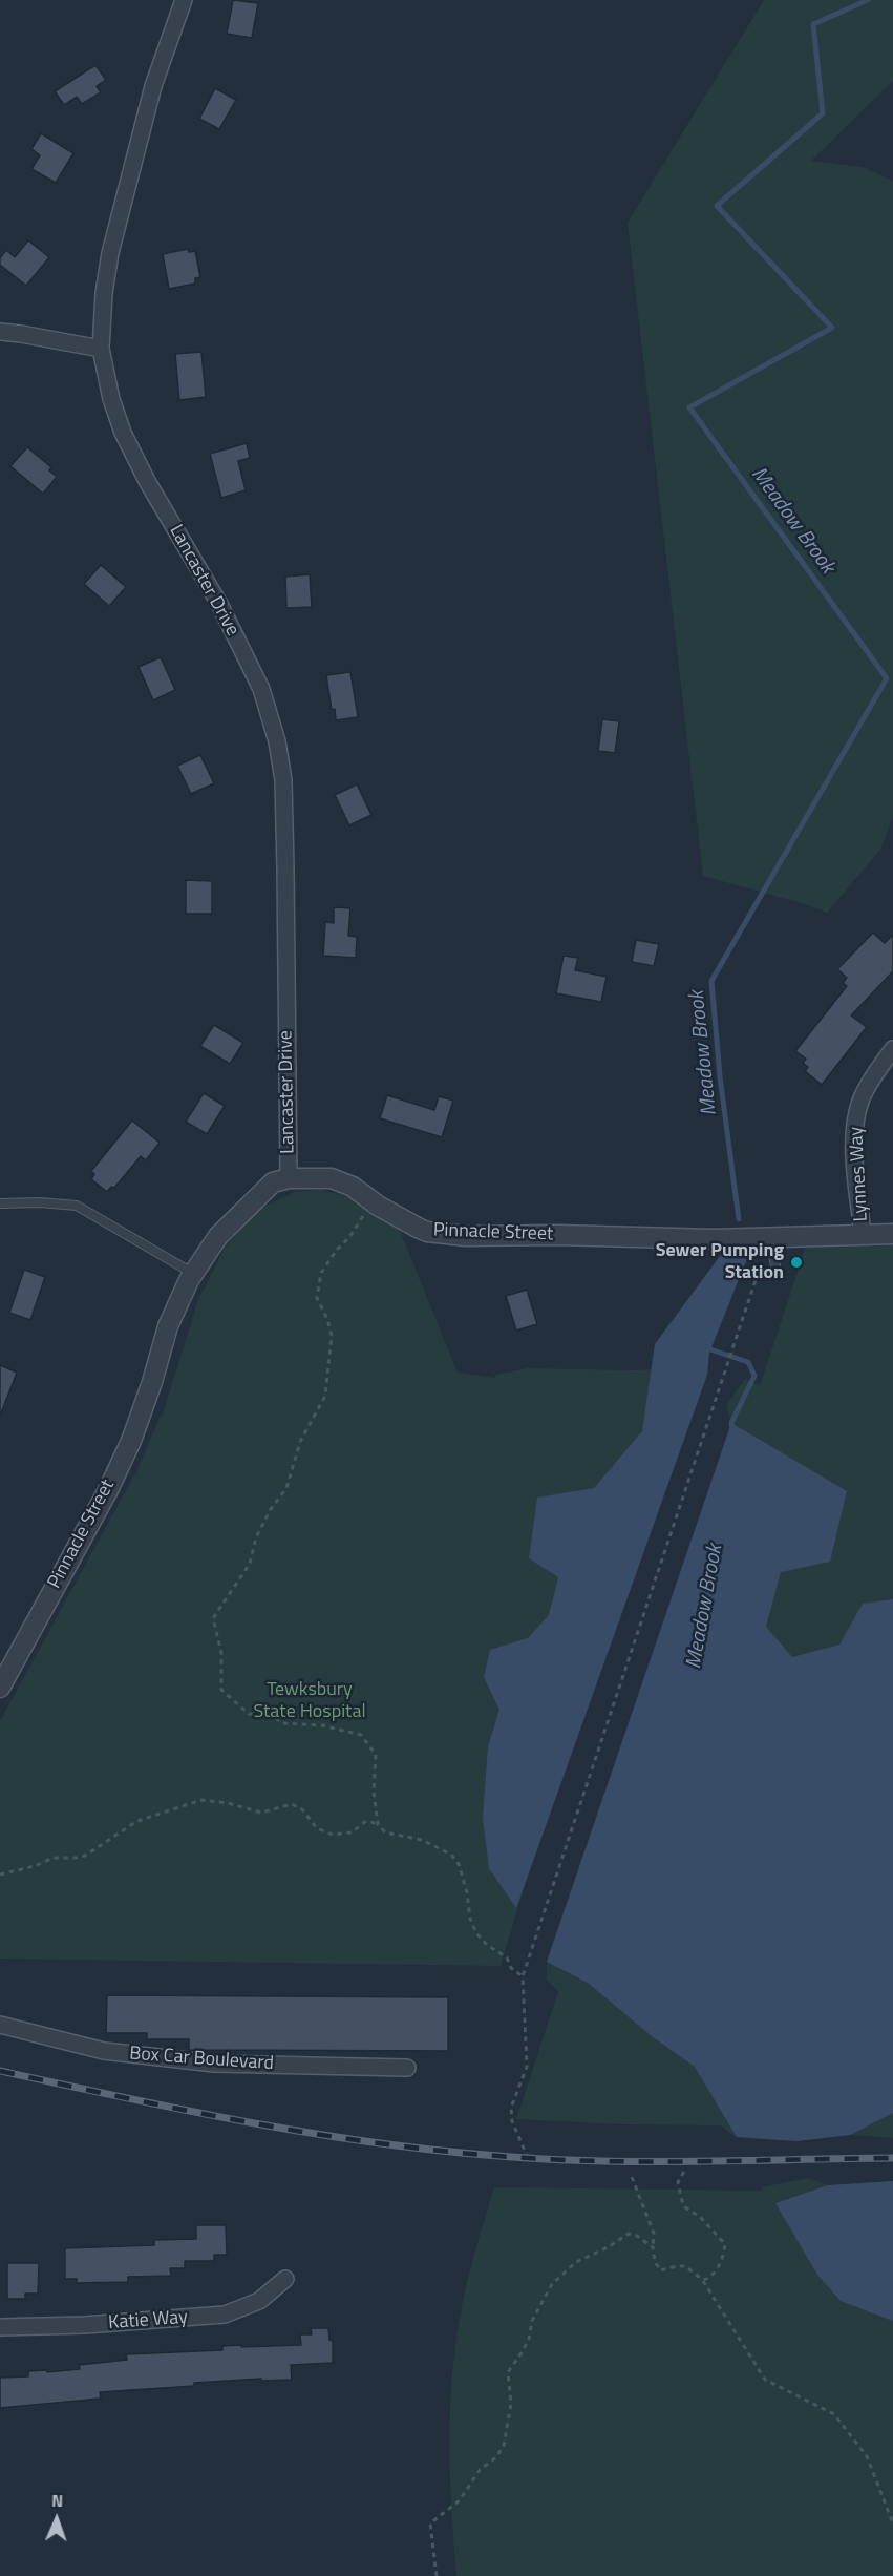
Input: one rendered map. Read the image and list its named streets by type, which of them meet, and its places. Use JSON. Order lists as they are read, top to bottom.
{
  "streets": {
    "street": [
      "Lancaster Drive",
      "Lynnes Way",
      "Pinnacle Street",
      "Box Car Boulevard",
      "Katie Way"
    ]
  },
  "crossings": [
    ["Lancaster Drive", "Pinnacle Street"],
    ["Lynnes Way", "Pinnacle Street"]
  ],
  "water": ["Meadow Brook"],
  "parks": ["Tewksbury State Hospital"],
  "places": ["Sewer Pumping Station"],
  "north": "top"
}
